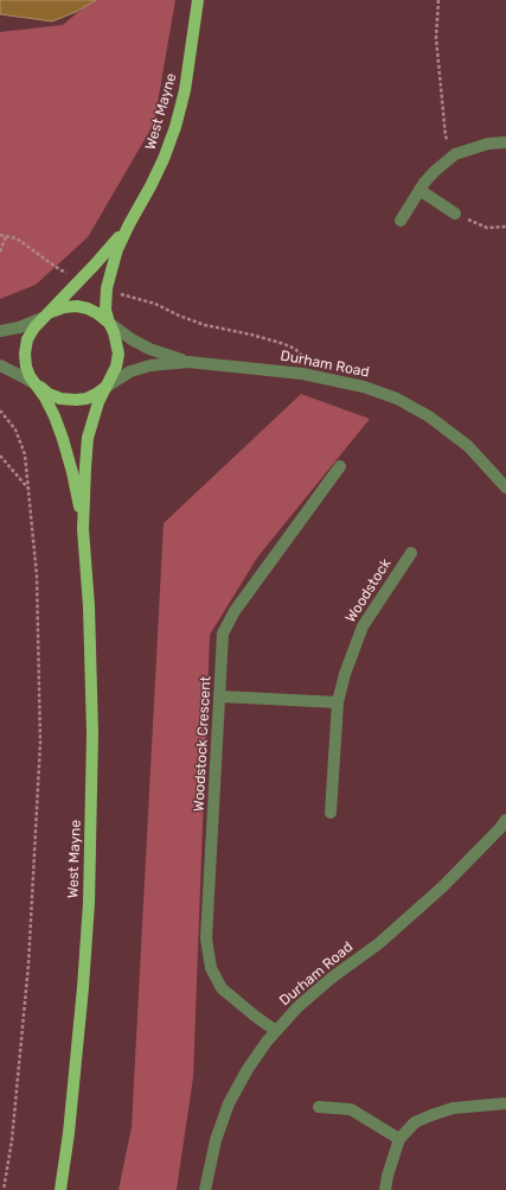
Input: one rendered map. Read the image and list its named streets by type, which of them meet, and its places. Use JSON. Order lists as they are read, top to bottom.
{
  "streets": {
    "main road": ["West Mayne"],
    "street": ["Durham Road", "Woodstock", "Woodstock Crescent"]
  },
  "crossings": [
    ["West Mayne", "Durham Road"],
    ["Durham Road", "Woodstock Crescent"]
  ]
}
